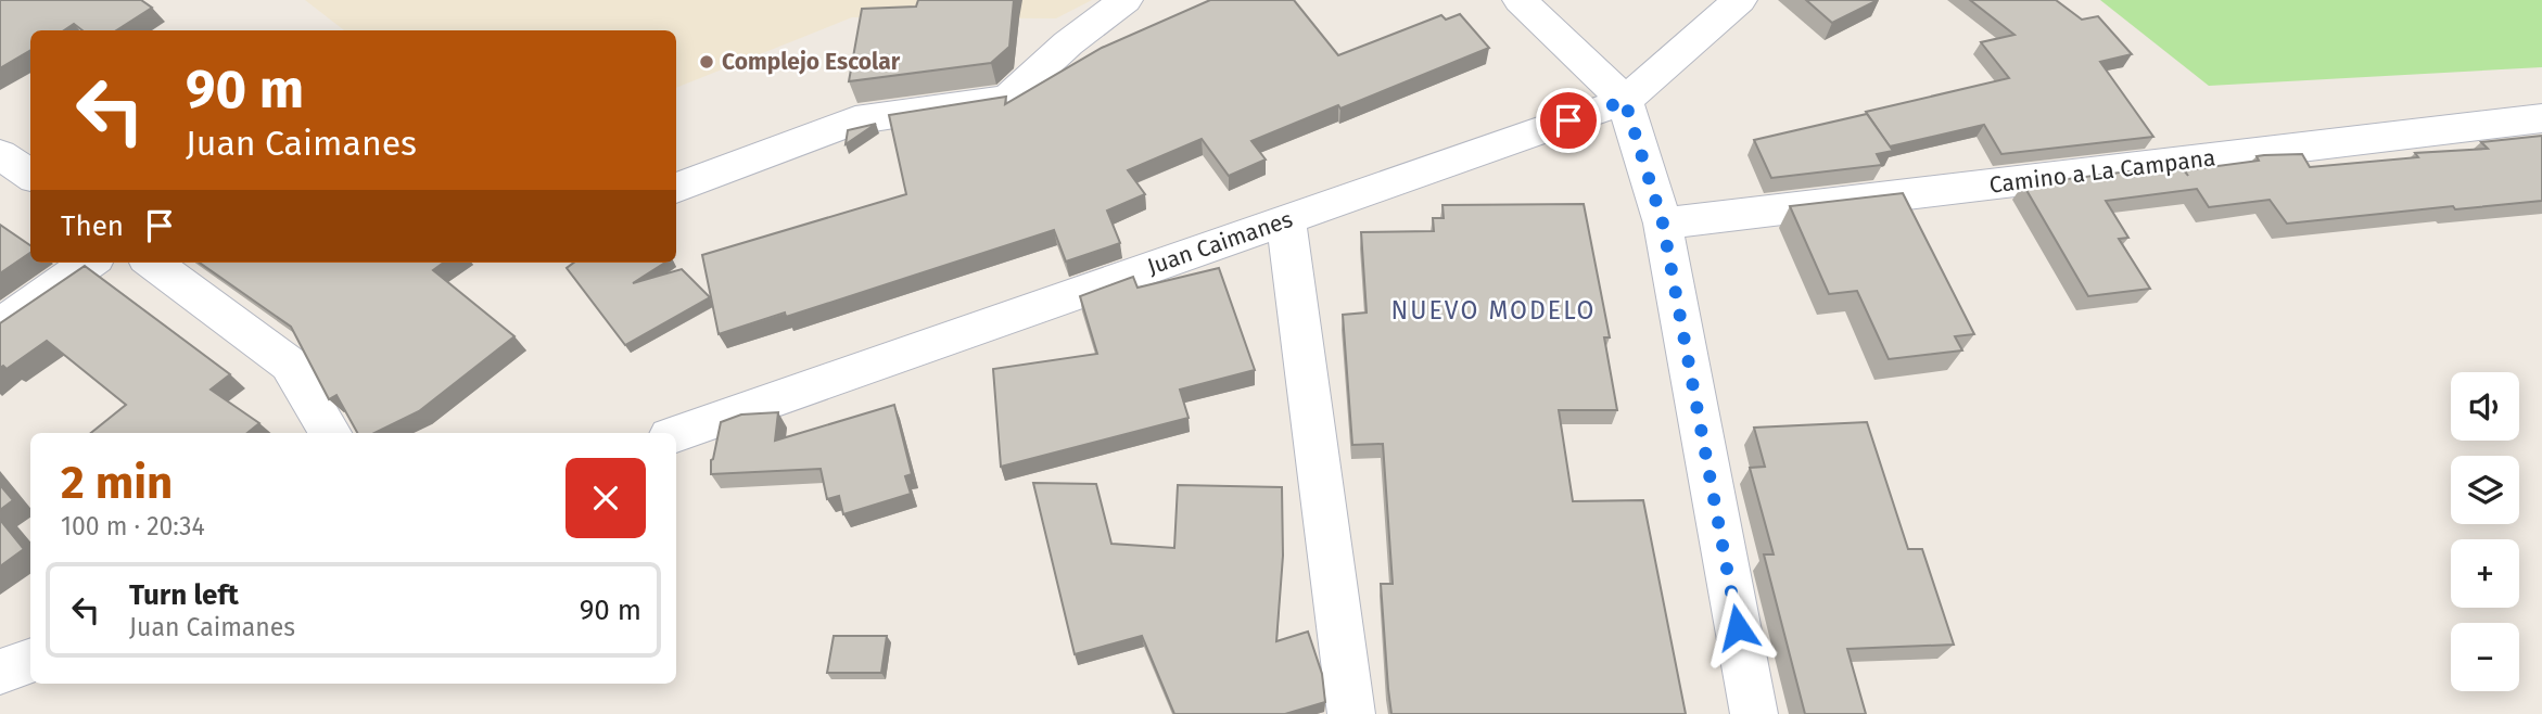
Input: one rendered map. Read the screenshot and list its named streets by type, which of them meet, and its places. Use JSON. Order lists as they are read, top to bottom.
{
  "streets": {
    "street": ["Camino a La Campana", "Juan Caimanes"]
  },
  "districts": ["NUEVO MODELO"],
  "places": ["Complejo Escolar"],
  "page": {
    "turn": ["90 m", "Juan Caimanes"],
    "then": "Then",
    "map_buttons": ["+", "−"],
    "heading": ["2 min", "100 m · 20:34"],
    "list": [
      {
        "name": "Turn left",
        "note": "Juan Caimanes",
        "value": "90 m"
      }
    ]
  }
}
